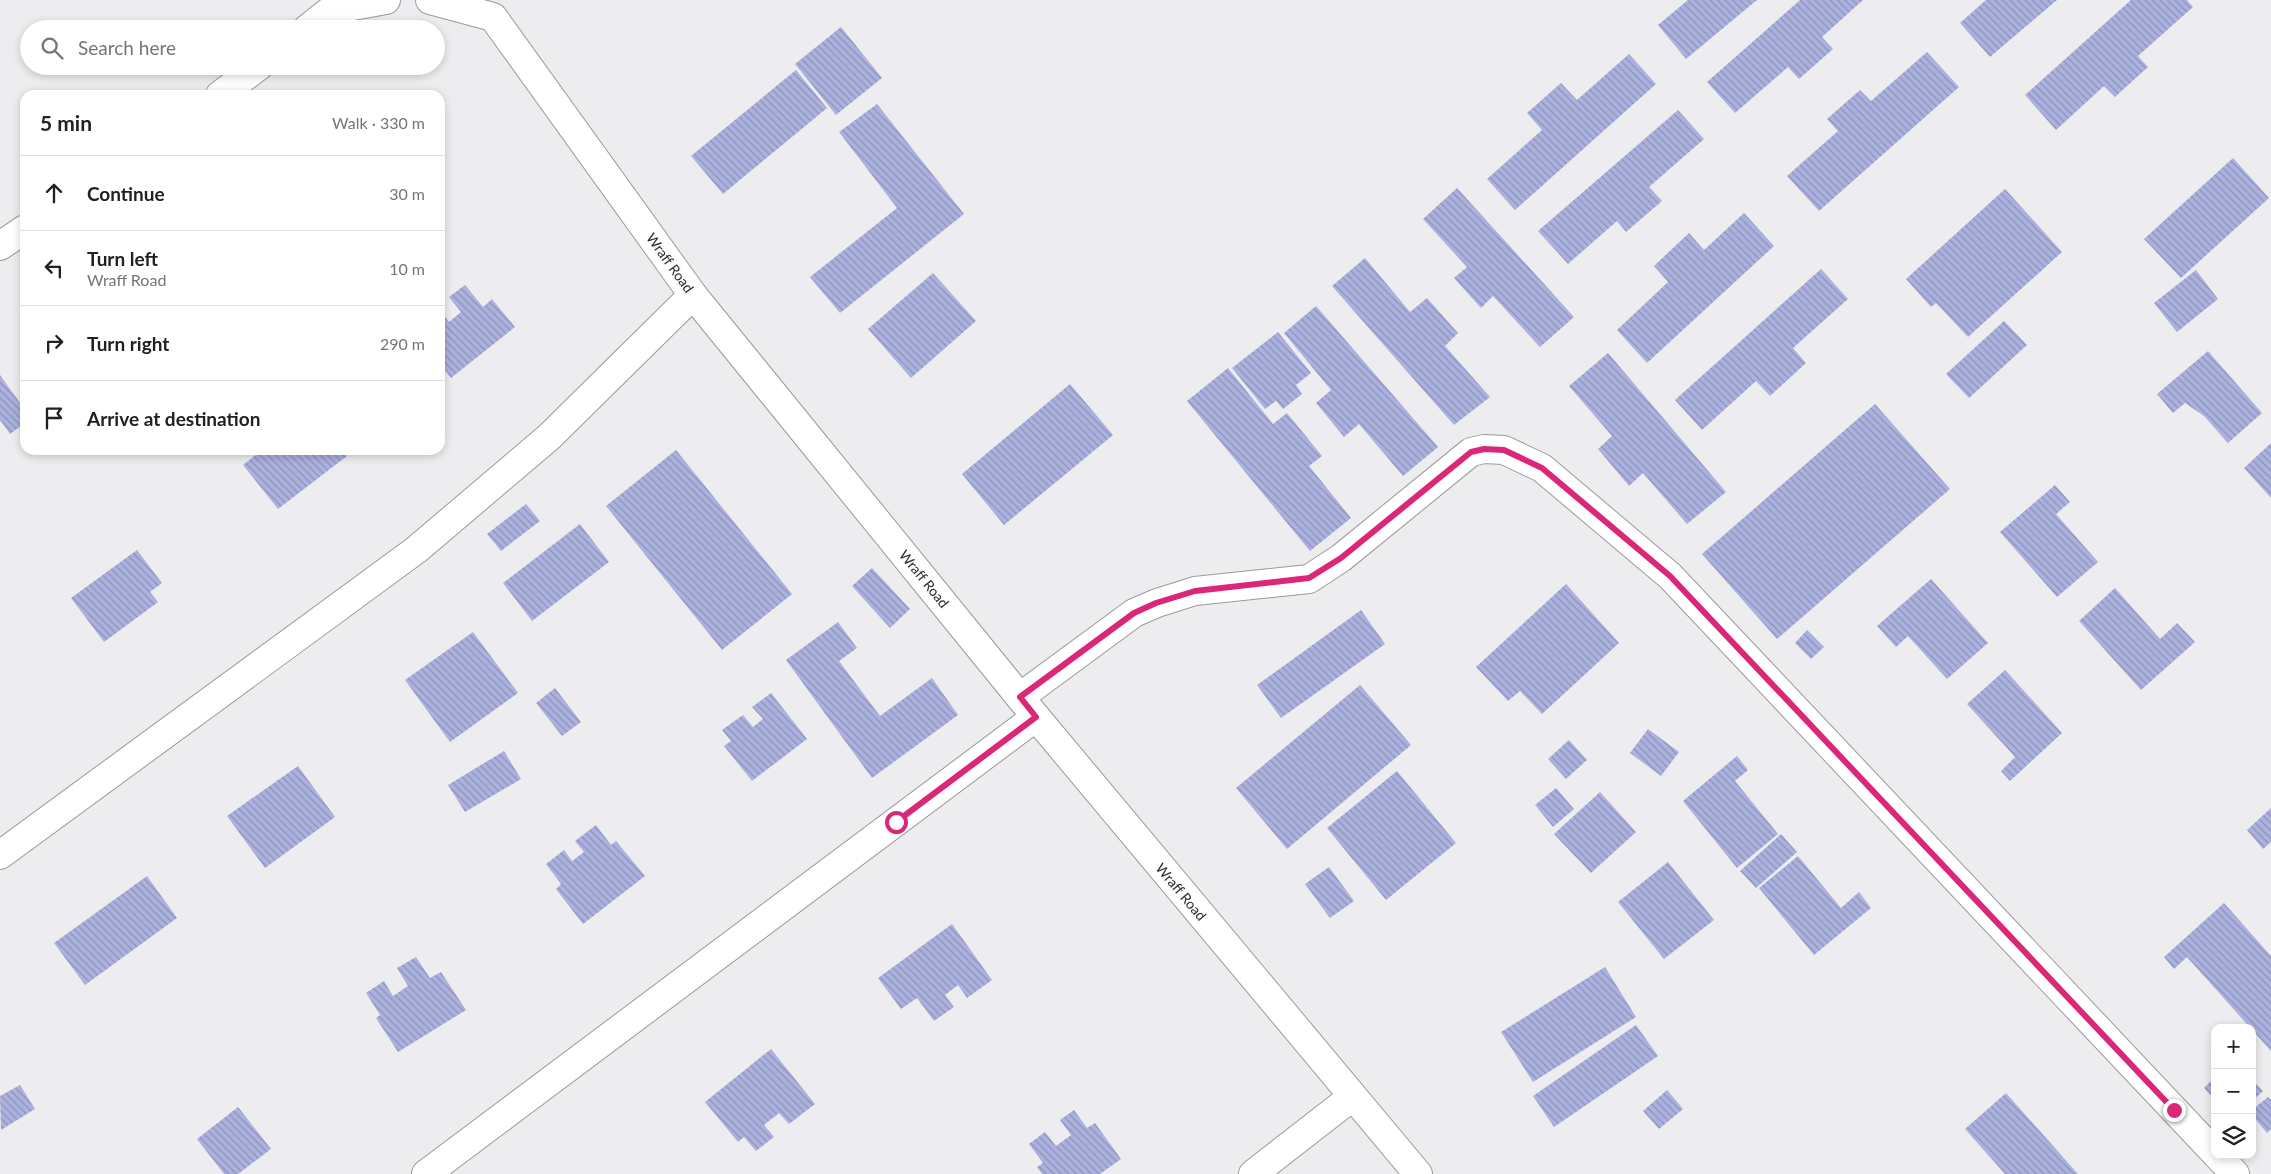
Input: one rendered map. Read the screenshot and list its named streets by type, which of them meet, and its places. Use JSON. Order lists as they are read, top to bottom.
{
  "streets": {
    "street": ["Wraff Road"]
  },
  "page": {
    "search": "Search here",
    "heading": ["5 min", "Walk · 330 m"],
    "list": [
      ["Continue", "30 m"],
      ["Turn left", "Wraff Road", "10 m"],
      ["Turn right", "290 m"],
      "Arrive at destination"
    ],
    "map_buttons": ["+", "−"]
  }
}
